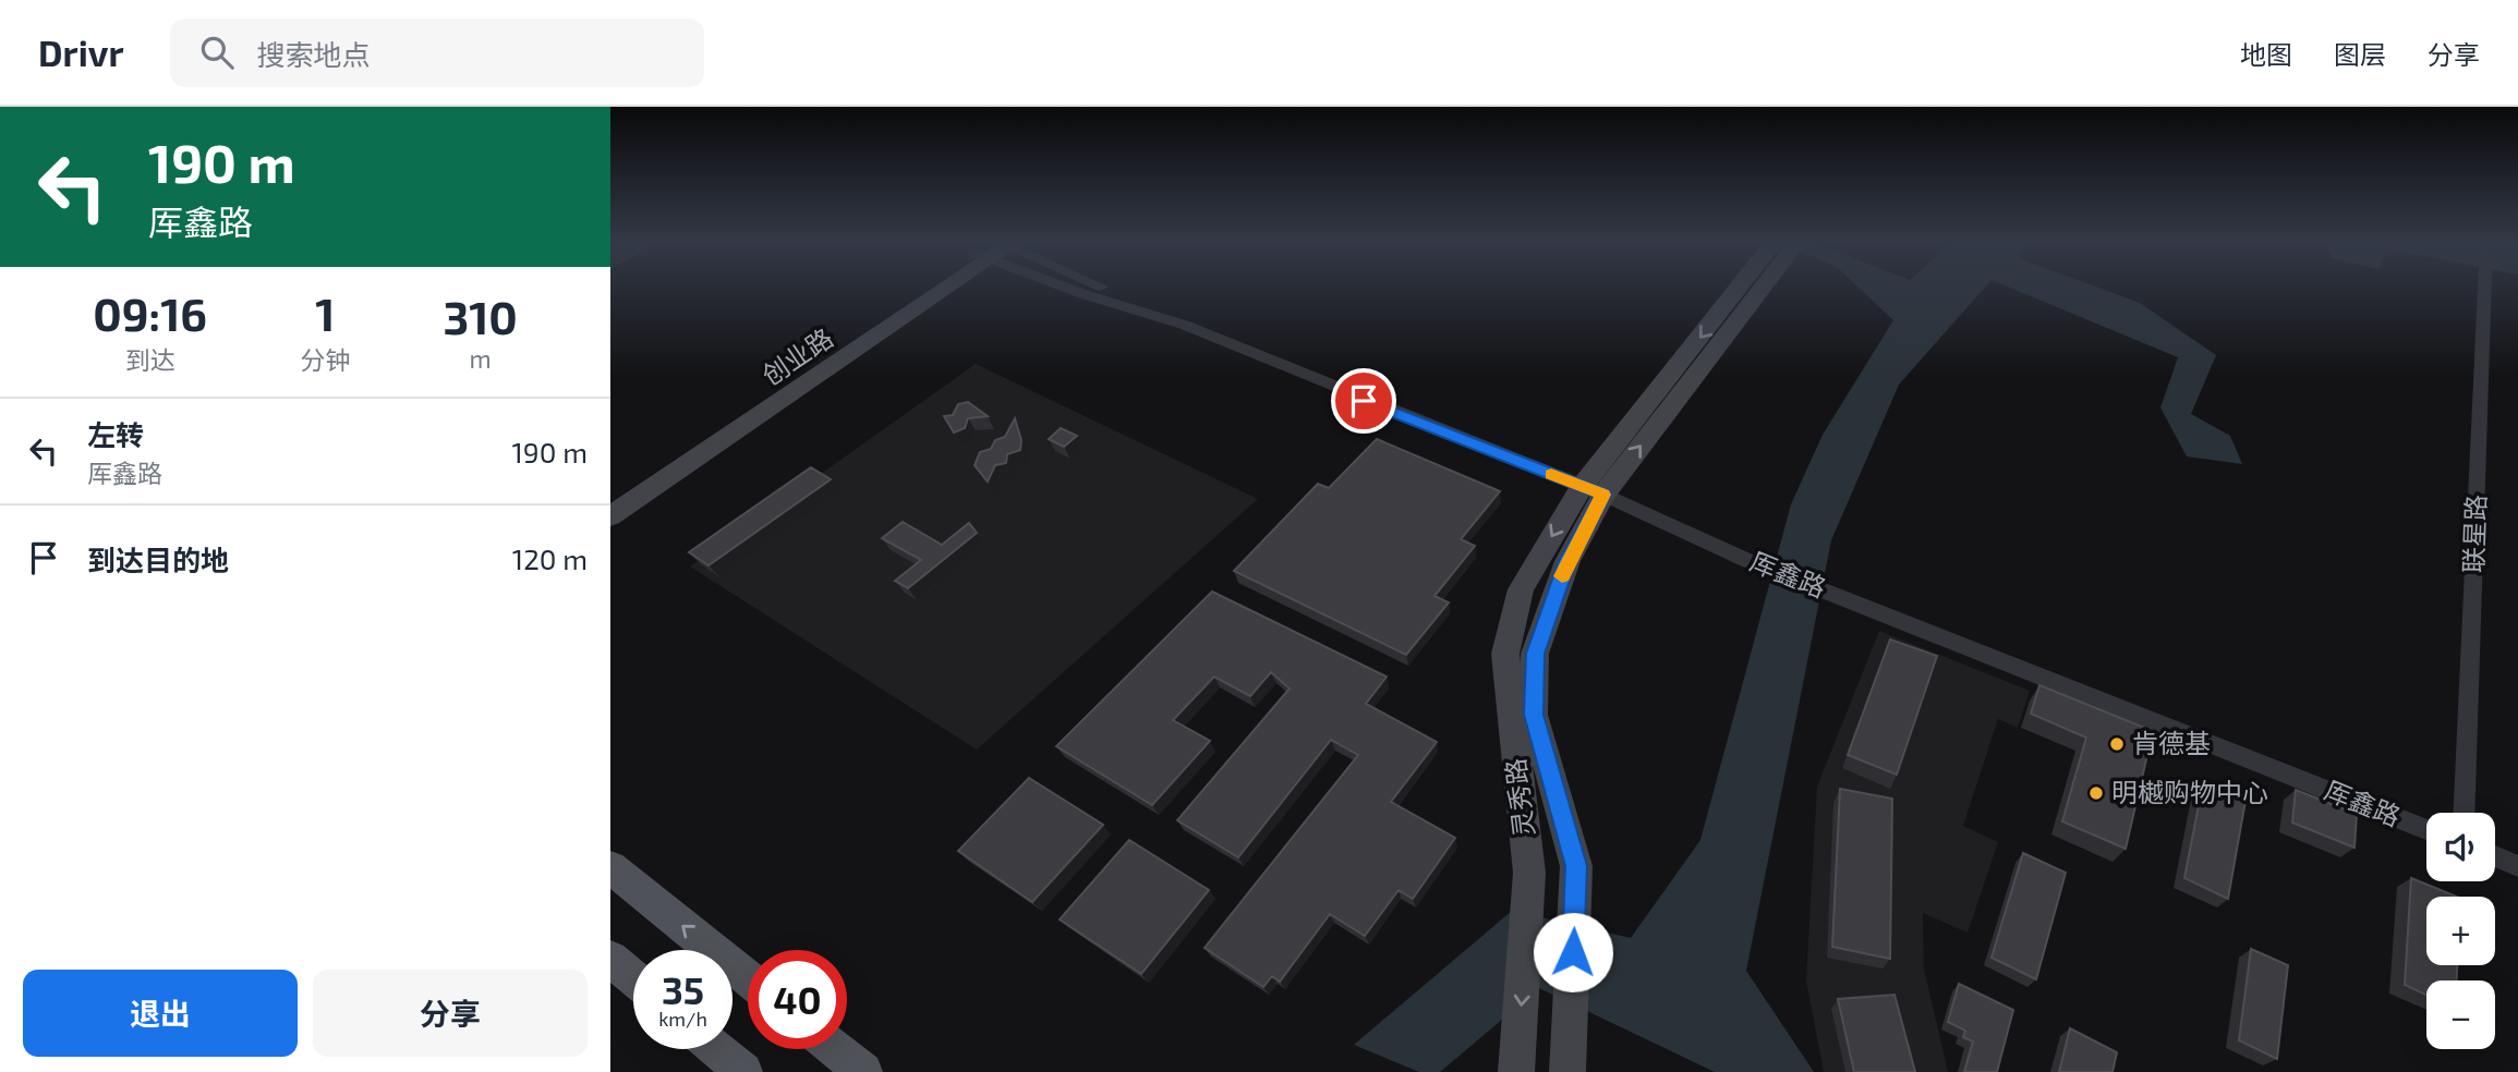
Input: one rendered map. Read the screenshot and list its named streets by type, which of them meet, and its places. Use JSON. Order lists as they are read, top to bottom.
{
  "streets": {
    "street": [
      "创业路",
      "联星路",
      "厍鑫路",
      "灵秀路"
    ]
  },
  "crossings": [
    ["厍鑫路", "灵秀路"]
  ],
  "places": ["肯德基", "明樾购物中心"],
  "page": {
    "header": "Drivr",
    "search": "搜索地点",
    "nav": ["地图", "图层", "分享"],
    "turn": ["190 m", "厍鑫路"],
    "eta": [
      "09:16",
      "到达",
      "1",
      "分钟",
      "310",
      "m"
    ],
    "list": [
      {
        "name": "左转",
        "note": "厍鑫路",
        "value": "190 m"
      },
      {
        "name": "到达目的地",
        "value": "120 m"
      }
    ],
    "map_buttons": ["+", "−"],
    "speed": "35 km/h",
    "limit": "40",
    "buttons": ["退出", "分享"]
  }
}
